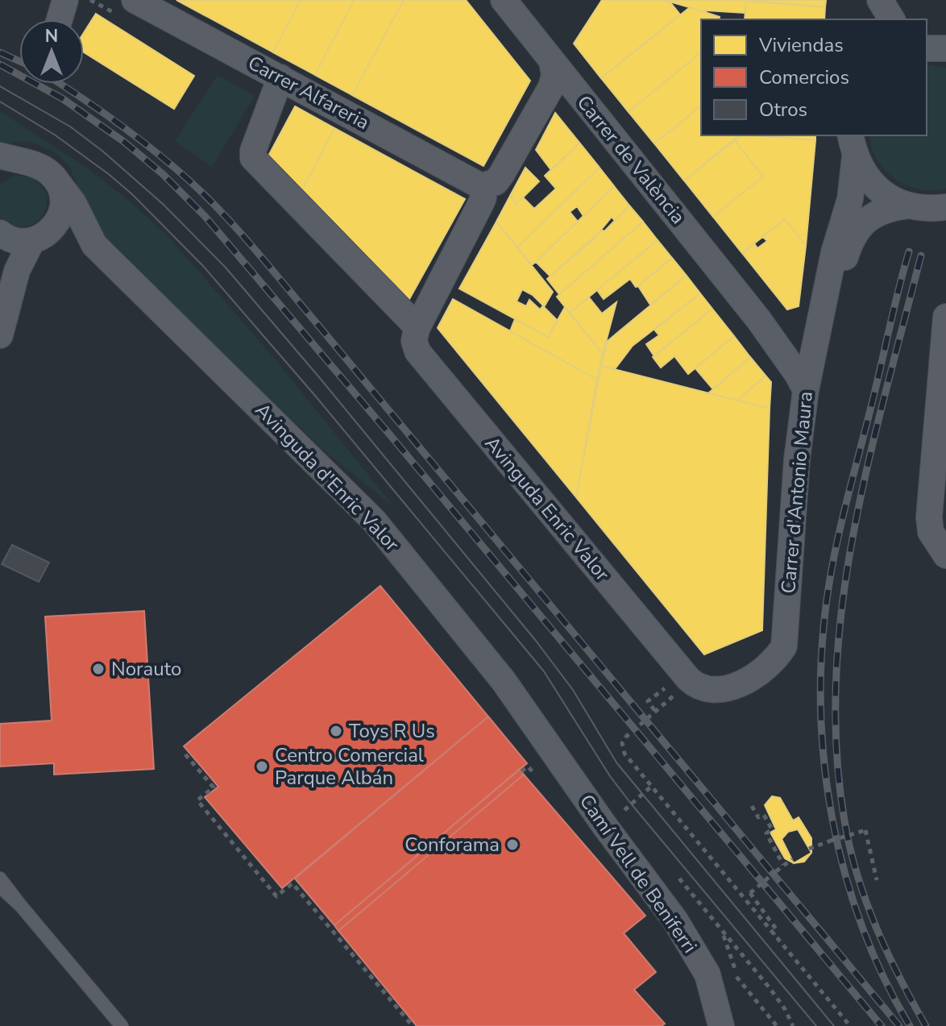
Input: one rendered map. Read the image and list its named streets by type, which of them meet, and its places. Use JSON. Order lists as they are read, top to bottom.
{
  "streets": {
    "street": [
      "Carrer Alfareria",
      "Carrer de València",
      "Avinguda d'Enric Valor",
      "Carrer d'Antonio Maura",
      "Avinguda Enric Valor",
      "Camí Vell de Beniferri"
    ]
  },
  "crossings": [
    ["Carrer de València", "Carrer d'Antonio Maura"],
    ["Avinguda d'Enric Valor", "Camí Vell de Beniferri"],
    ["Carrer d'Antonio Maura", "Avinguda Enric Valor"]
  ],
  "places": [
    "Norauto",
    "Toys R Us",
    "Centro Comercial Parque Albán",
    "Conforama"
  ],
  "legend": ["Viviendas", "Comercios", "Otros"],
  "north": "top"
}
